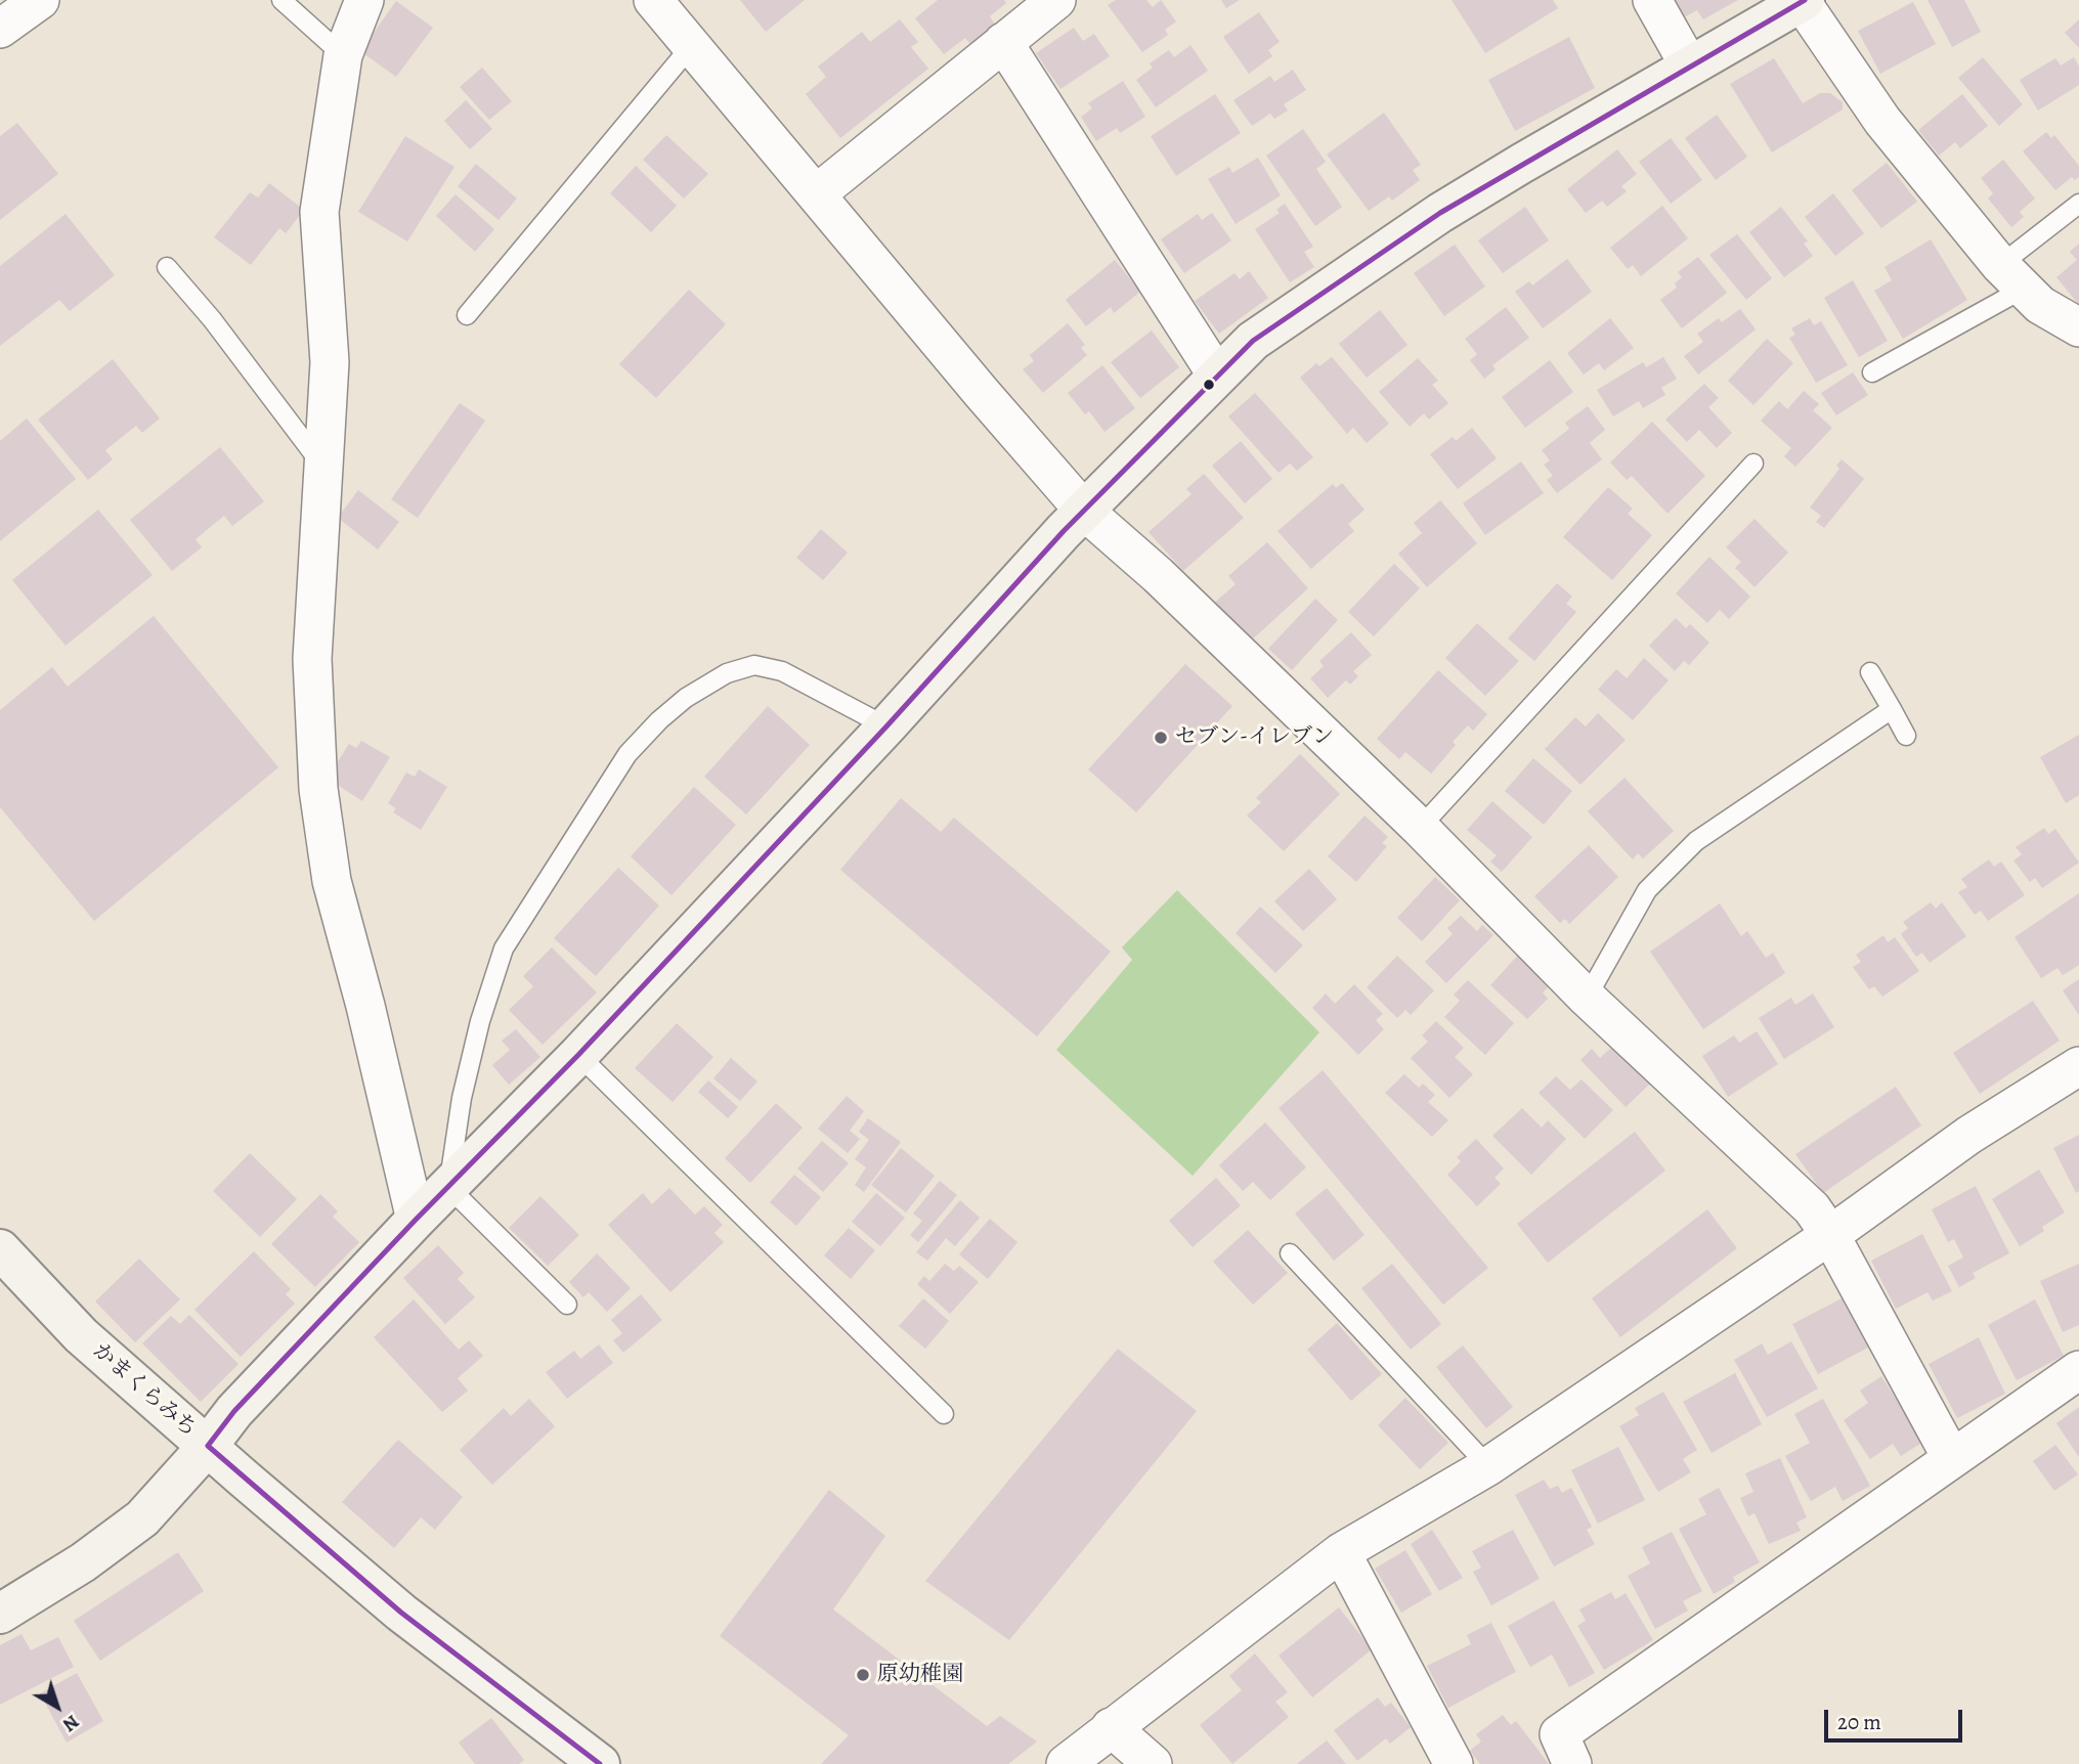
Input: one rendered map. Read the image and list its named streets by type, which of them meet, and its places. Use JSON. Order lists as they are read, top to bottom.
{
  "streets": {
    "street": ["かまくらみち"]
  },
  "places": ["セブン-イレブン", "原幼稚園"],
  "scale_bar": "20 m",
  "north": "bottom right"
}
